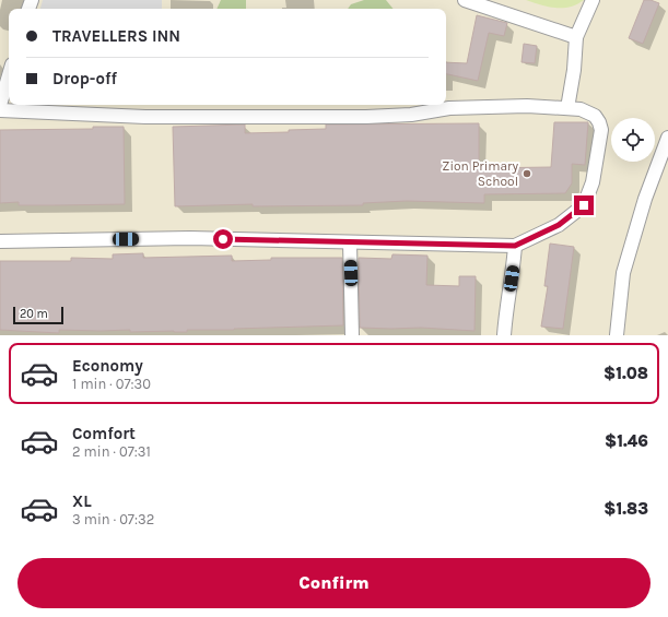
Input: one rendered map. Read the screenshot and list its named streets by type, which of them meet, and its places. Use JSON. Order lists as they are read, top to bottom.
{
  "places": ["Zion Primary School"],
  "scale_bar": "20 m",
  "page": {
    "banner": ["TRAVELLERS INN", "Drop-off"],
    "scale": "20 m",
    "list": [
      {
        "name": "Economy",
        "note": "1 min · 07:30",
        "value": "$1.08"
      },
      {
        "name": "Comfort",
        "note": "2 min · 07:31",
        "value": "$1.46"
      },
      {
        "name": "XL",
        "note": "3 min · 07:32",
        "value": "$1.83"
      }
    ],
    "buttons": "Confirm"
  }
}
